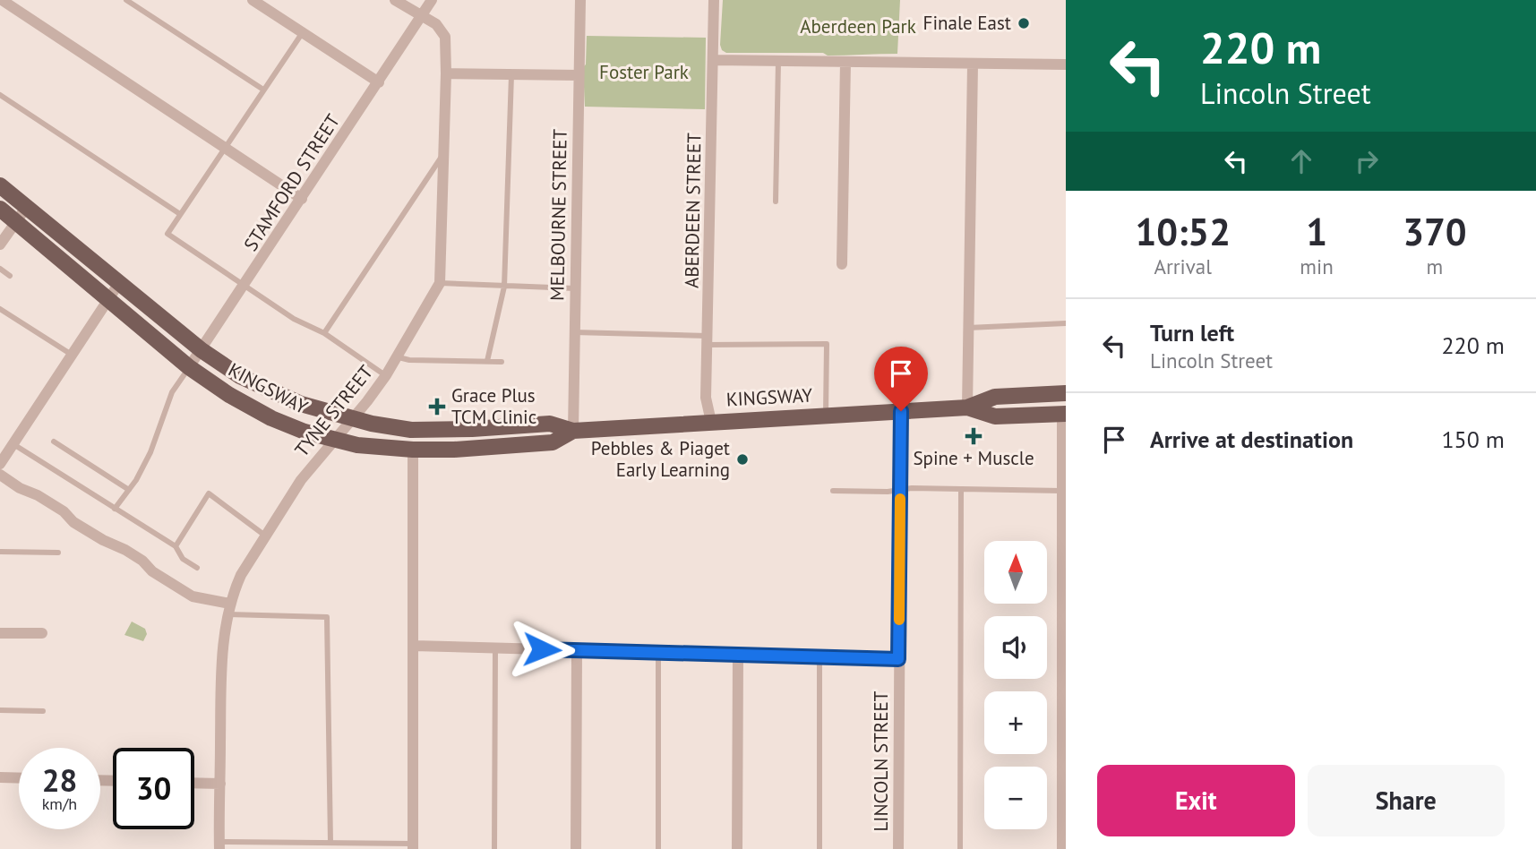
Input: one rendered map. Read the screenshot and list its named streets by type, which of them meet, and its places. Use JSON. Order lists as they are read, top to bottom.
{
  "streets": {
    "main road": ["KINGSWAY"],
    "street": [
      "STAMFORD STREET",
      "ABERDEEN STREET",
      "MELBOURNE STREET",
      "TYNE STREET",
      "LINCOLN STREET"
    ]
  },
  "crossings": [
    ["STAMFORD STREET", "KINGSWAY"],
    ["STAMFORD STREET", "TYNE STREET"],
    ["ABERDEEN STREET", "KINGSWAY"],
    ["MELBOURNE STREET", "KINGSWAY"],
    ["KINGSWAY", "TYNE STREET"],
    ["KINGSWAY", "LINCOLN STREET"]
  ],
  "parks": ["Aberdeen Park", "Foster Park"],
  "places": {
    "other": ["Finale East", "Pebbles & Piaget Early Learning"],
    "health": ["Grace Plus TCM Clinic", "Spine + Muscle"]
  },
  "north": "top",
  "page": {
    "turn": ["220 m", "Lincoln Street"],
    "eta": [
      "10:52",
      "Arrival",
      "1",
      "min",
      "370",
      "m"
    ],
    "list": [
      {
        "name": "Turn left",
        "note": "Lincoln Street",
        "value": "220 m"
      },
      {
        "name": "Arrive at destination",
        "value": "150 m"
      }
    ],
    "map_buttons": ["+", "−"],
    "speed": "28 km/h",
    "limit": "30",
    "buttons": ["Exit", "Share"]
  }
}
